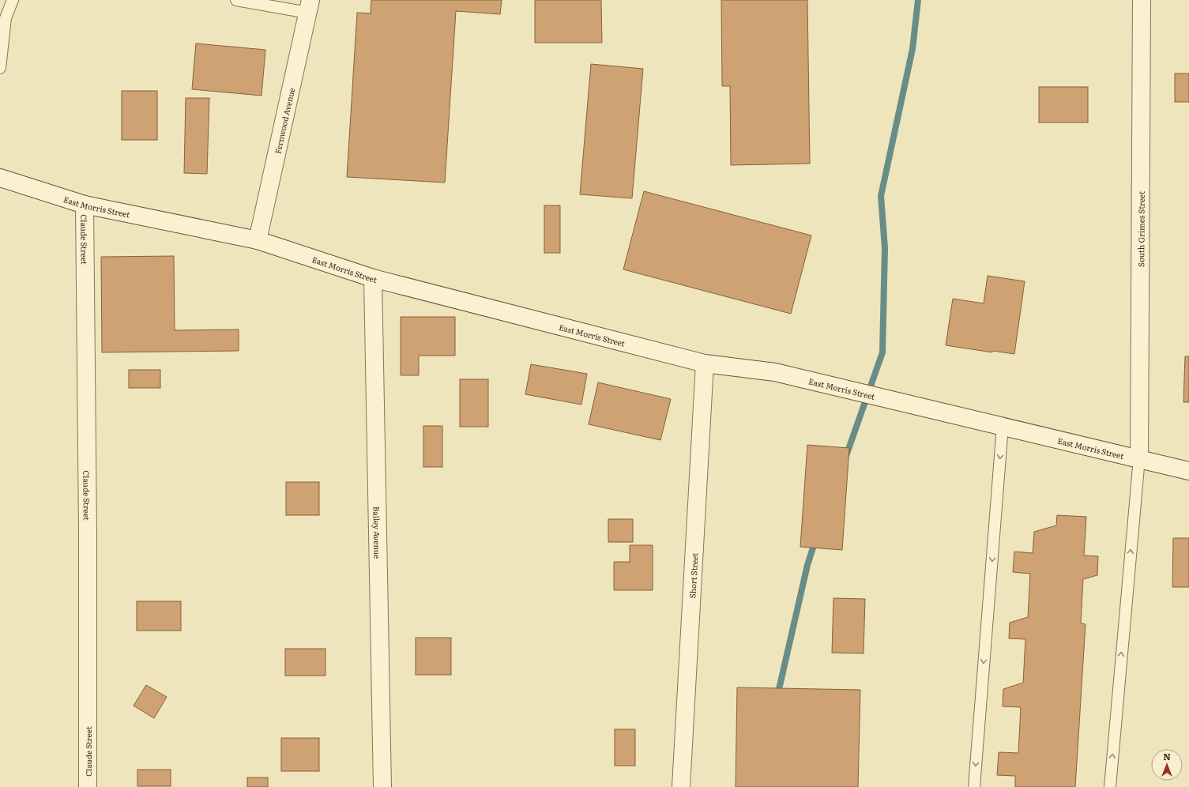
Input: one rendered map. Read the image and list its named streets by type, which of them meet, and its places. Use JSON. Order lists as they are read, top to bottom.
{
  "streets": {
    "street": [
      "Fernwood Avenue",
      "East Morris Street",
      "South Grimes Street",
      "Claude Street",
      "Bailey Avenue",
      "Short Street"
    ]
  },
  "crossings": [
    ["Fernwood Avenue", "East Morris Street"],
    ["East Morris Street", "South Grimes Street"],
    ["East Morris Street", "Claude Street"],
    ["East Morris Street", "Bailey Avenue"],
    ["East Morris Street", "Short Street"]
  ],
  "north": "top"
}
